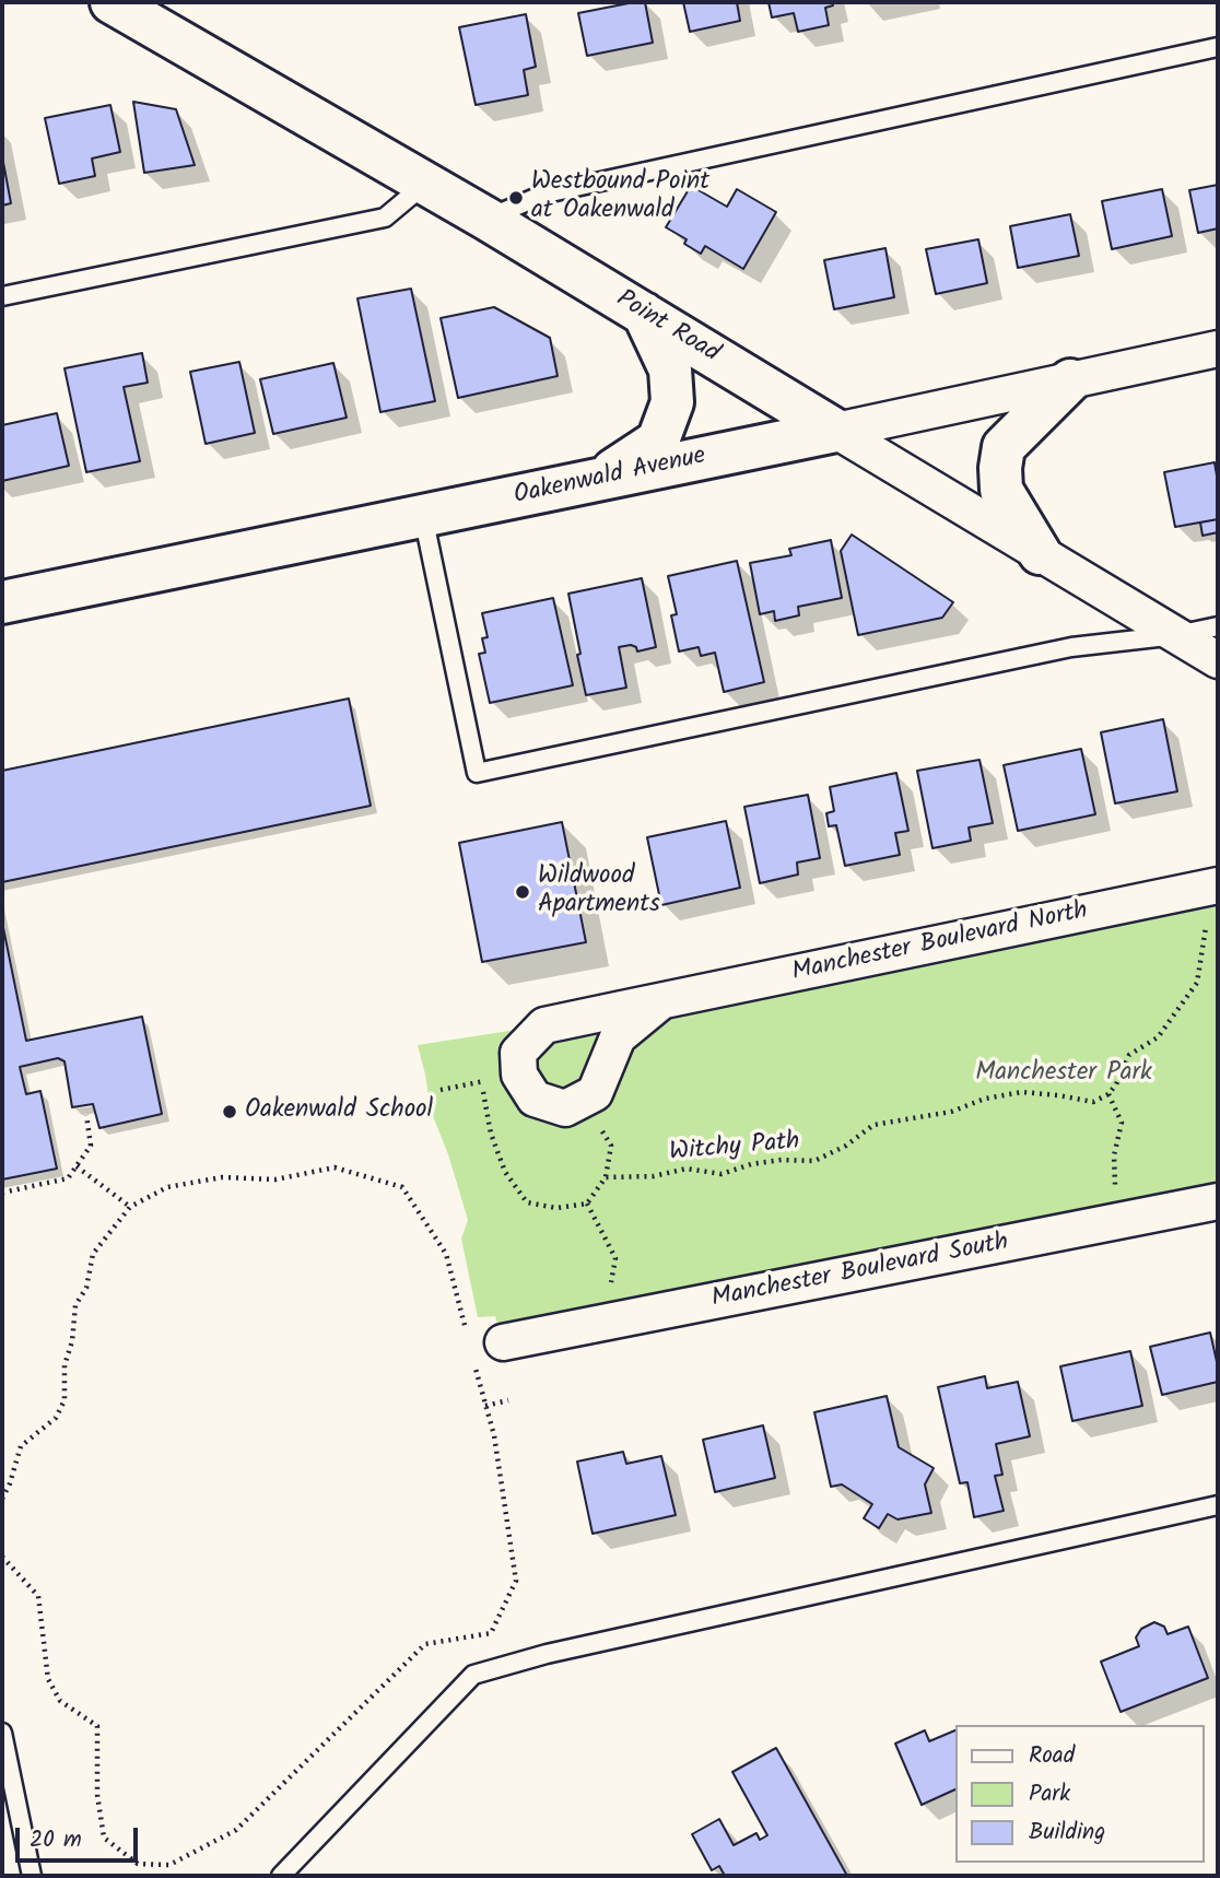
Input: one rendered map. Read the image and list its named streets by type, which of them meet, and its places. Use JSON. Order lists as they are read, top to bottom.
{
  "streets": {
    "street": [
      "Point Road",
      "Oakenwald Avenue",
      "Manchester Boulevard North",
      "Manchester Boulevard South"
    ],
    "path": ["Witchy Path"]
  },
  "crossings": [
    ["Point Road", "Oakenwald Avenue"]
  ],
  "parks": ["Manchester Park"],
  "places": ["Westbound Point at Oakenwald", "Wildwood Apartments", "Oakenwald School"],
  "legend": ["Road", "Park", "Building"],
  "scale_bar": "20 m"
}
